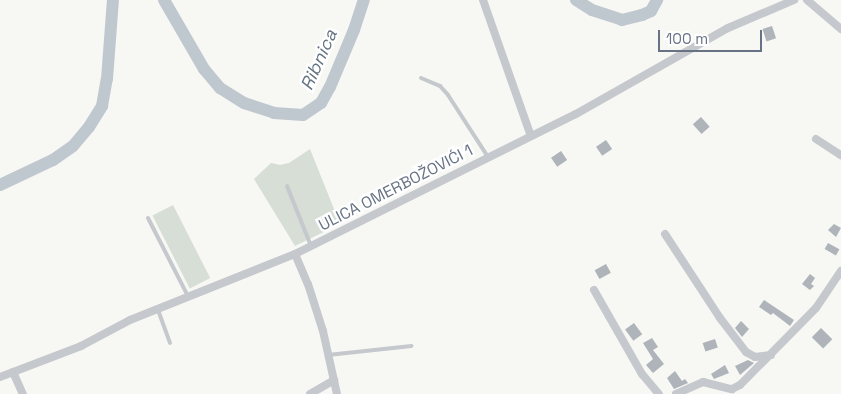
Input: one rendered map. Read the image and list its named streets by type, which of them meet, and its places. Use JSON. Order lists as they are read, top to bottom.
{
  "streets": {
    "street": ["ULICA OMERBOŽOVIĆI 1"]
  },
  "water": ["Ribnica"],
  "scale_bar": "100 m"
}
